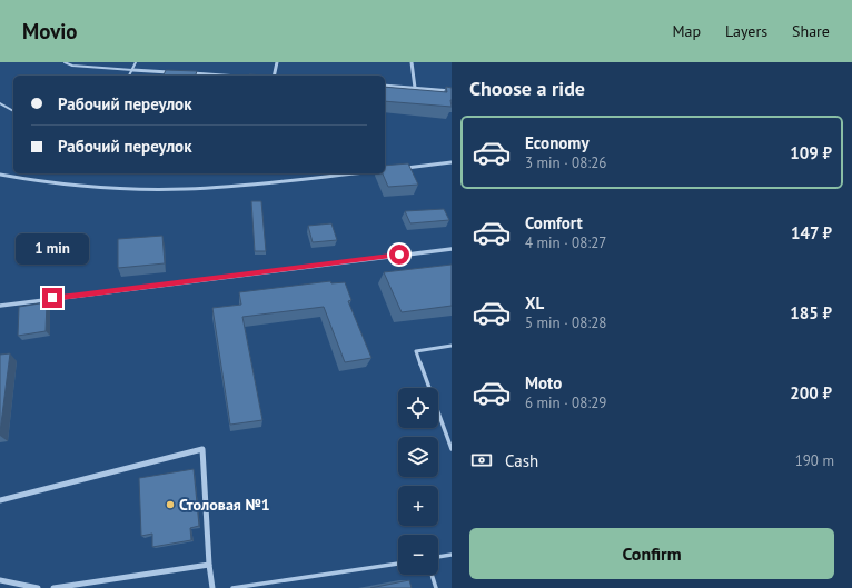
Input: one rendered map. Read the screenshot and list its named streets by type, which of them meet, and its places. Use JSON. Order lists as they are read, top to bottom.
{
  "places": ["Столовая №1"],
  "page": {
    "header": "Movio",
    "nav": ["Map", "Layers", "Share"],
    "heading": "Choose a ride",
    "banner": ["Рабочий переулок", "Рабочий переулок"],
    "list": [
      {
        "name": "Economy",
        "note": "3 min · 08:26",
        "value": "109 ₽"
      },
      {
        "name": "Comfort",
        "note": "4 min · 08:27",
        "value": "147 ₽"
      },
      {
        "name": "XL",
        "note": "5 min · 08:28",
        "value": "185 ₽"
      },
      {
        "name": "Moto",
        "note": "6 min · 08:29",
        "value": "200 ₽"
      }
    ],
    "bubble": "1 min",
    "map_buttons": ["+", "−"],
    "pay": ["Cash", "190 m"],
    "buttons": "Confirm"
  }
}
